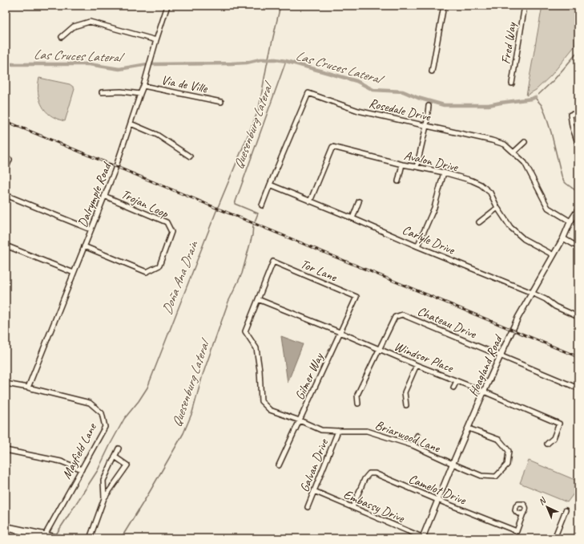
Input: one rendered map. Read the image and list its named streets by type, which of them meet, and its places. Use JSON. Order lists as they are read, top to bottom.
{
  "streets": {
    "street": [
      "Fred Way",
      "Via de Ville",
      "Rosedale Drive",
      "Avalon Drive",
      "Dalrymple Road",
      "Trojan Loop",
      "Carlyle Drive",
      "Tor Lane",
      "Chateau Drive",
      "Windsor Place",
      "Hoagland Road",
      "Gilmer Way",
      "Briarwood Lane",
      "Mayfield Lane",
      "Galvan Drive",
      "Camelot Drive",
      "Embassy Drive"
    ]
  },
  "crossings": [
    ["Via de Ville", "Dalrymple Road"],
    ["Rosedale Drive", "Carlyle Drive"],
    ["Rosedale Drive", "Hoagland Road"],
    ["Avalon Drive", "Carlyle Drive"],
    ["Avalon Drive", "Hoagland Road"],
    ["Dalrymple Road", "Trojan Loop"],
    ["Dalrymple Road", "Mayfield Lane"],
    ["Carlyle Drive", "Hoagland Road"],
    ["Tor Lane", "Gilmer Way"],
    ["Tor Lane", "Briarwood Lane"],
    ["Chateau Drive", "Windsor Place"],
    ["Chateau Drive", "Hoagland Road"],
    ["Windsor Place", "Hoagland Road"],
    ["Windsor Place", "Gilmer Way"],
    ["Windsor Place", "Briarwood Lane"],
    ["Hoagland Road", "Briarwood Lane"],
    ["Hoagland Road", "Camelot Drive"],
    ["Hoagland Road", "Embassy Drive"],
    ["Gilmer Way", "Briarwood Lane"],
    ["Briarwood Lane", "Galvan Drive"],
    ["Galvan Drive", "Embassy Drive"],
    ["Camelot Drive", "Embassy Drive"]
  ],
  "water": ["Las Cruces Lateral", "Quesenburg Lateral", "Doña Ana Drain"],
  "north": "top left"
}
